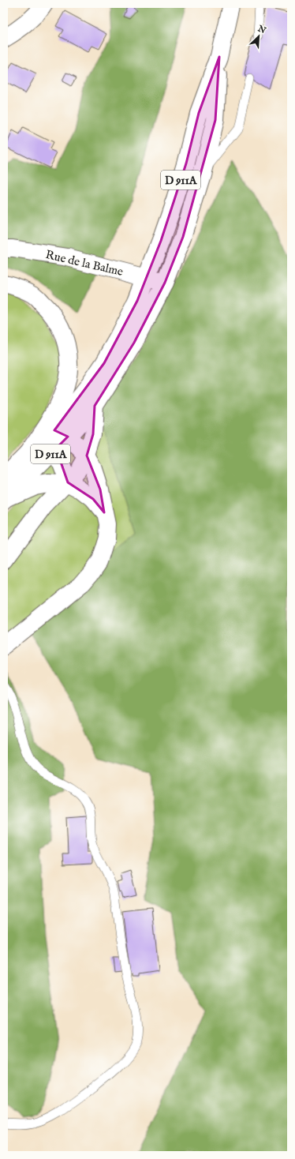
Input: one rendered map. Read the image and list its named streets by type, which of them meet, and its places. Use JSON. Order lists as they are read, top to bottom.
{
  "streets": {
    "main road": ["D 911A", "Rue de la Balme"]
  },
  "crossings": [
    ["D 911A", "Rue de la Balme"]
  ],
  "north": "top right"
}
